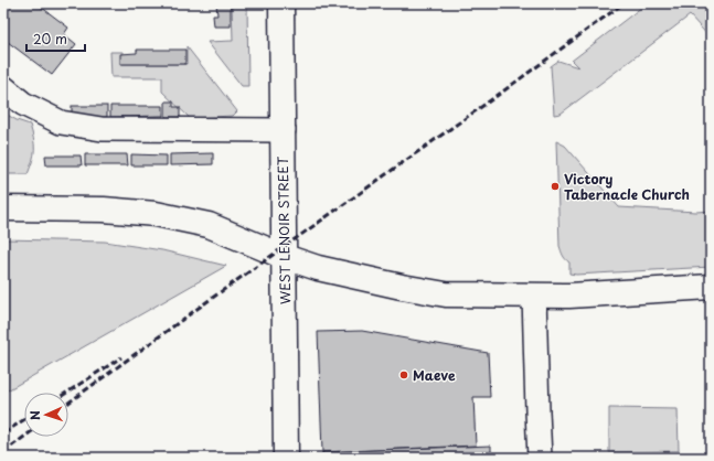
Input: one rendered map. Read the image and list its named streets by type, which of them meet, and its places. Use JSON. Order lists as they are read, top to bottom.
{
  "streets": {
    "main road": ["WEST LENOIR STREET"]
  },
  "places": ["Victory Tabernacle Church", "Maeve"],
  "scale_bar": "20 m",
  "north": "left"
}
